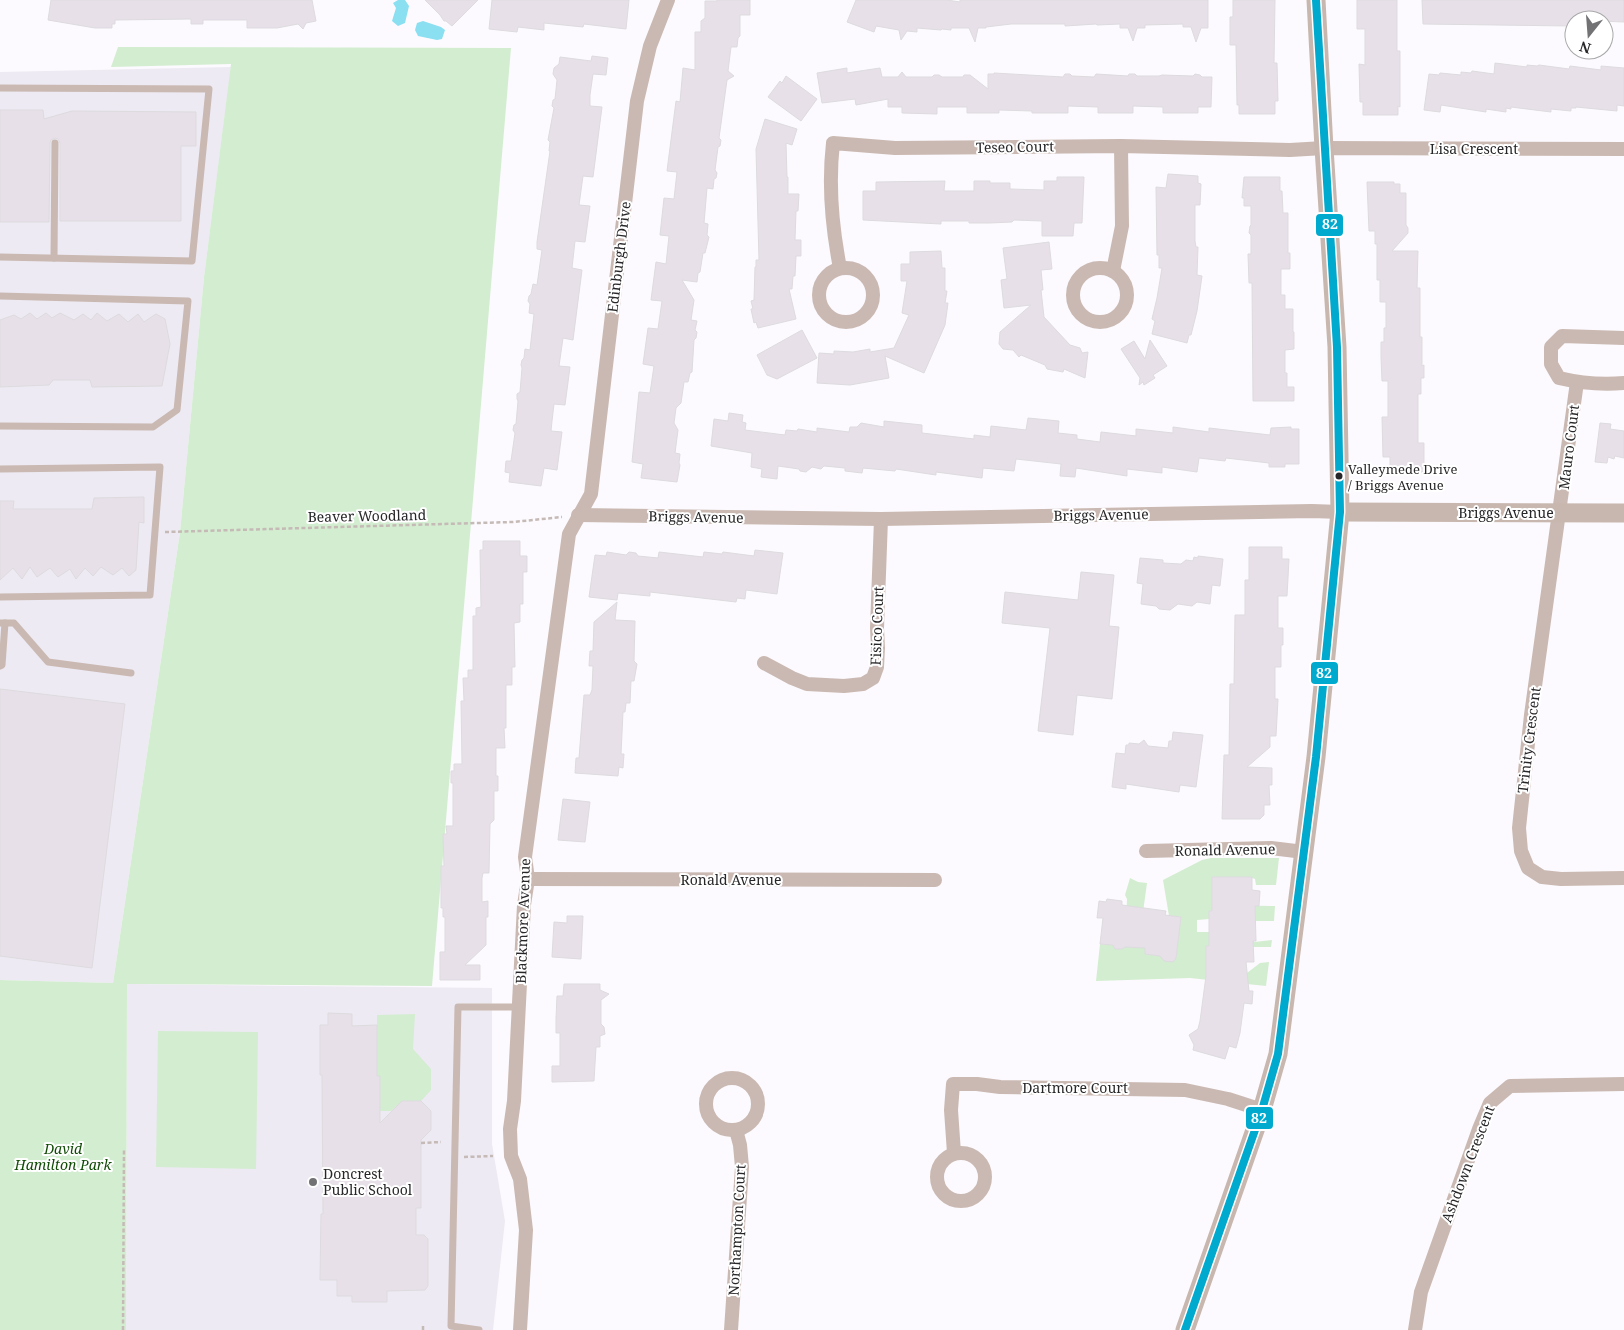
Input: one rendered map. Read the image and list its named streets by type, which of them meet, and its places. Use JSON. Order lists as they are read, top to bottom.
{
  "streets": {
    "street": [
      "Teseo Court",
      "Lisa Crescent",
      "Edinburgh Drive",
      "Mauro Court",
      "Briggs Avenue",
      "Fisico Court",
      "Trinity Crescent",
      "Ronald Avenue",
      "Blackmore Avenue",
      "Dartmore Court",
      "Ashdown Crescent",
      "Northampton Court"
    ],
    "path": ["Beaver Woodland"]
  },
  "crossings": [
    ["Teseo Court", "Lisa Crescent"],
    ["Edinburgh Drive", "Briggs Avenue"],
    ["Edinburgh Drive", "Beaver Woodland"],
    ["Edinburgh Drive", "Blackmore Avenue"],
    ["Mauro Court", "Briggs Avenue"],
    ["Mauro Court", "Trinity Crescent"],
    ["Briggs Avenue", "Beaver Woodland"],
    ["Briggs Avenue", "Fisico Court"],
    ["Briggs Avenue", "Trinity Crescent"],
    ["Briggs Avenue", "Blackmore Avenue"],
    ["Beaver Woodland", "Blackmore Avenue"],
    ["Ronald Avenue", "Blackmore Avenue"]
  ],
  "parks": ["David Hamilton Park"],
  "places": ["Valleymede Drive / Briggs Avenue", "Doncrest Public School"],
  "lines": ["transit line 82"],
  "north": "bottom"
}
